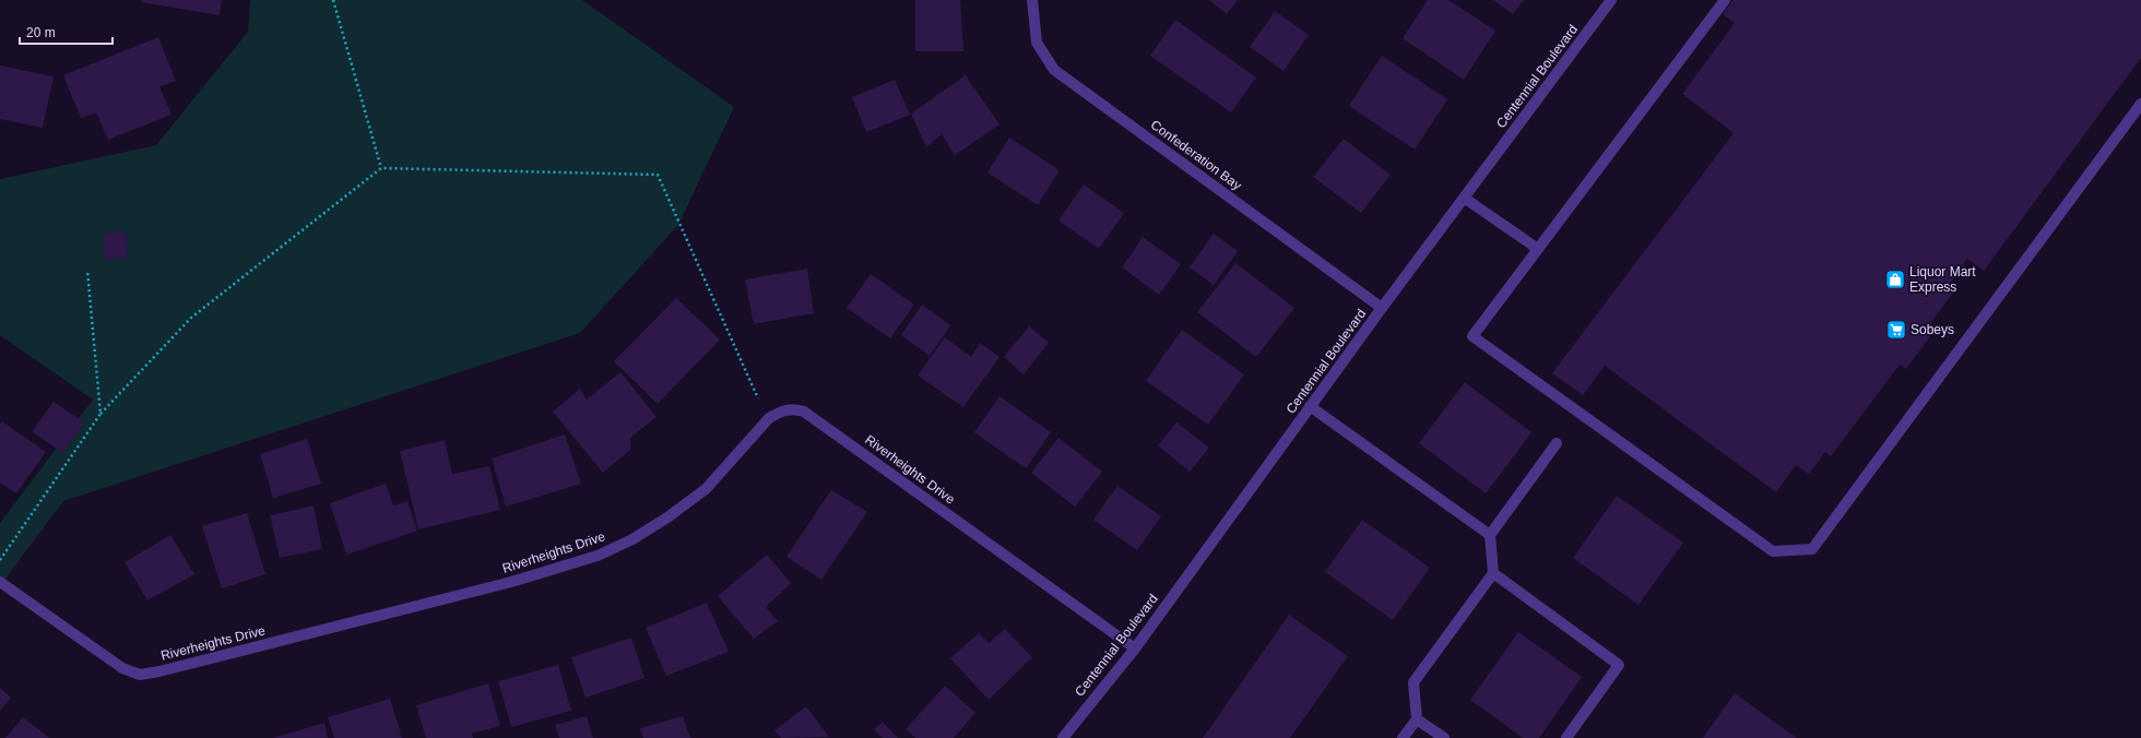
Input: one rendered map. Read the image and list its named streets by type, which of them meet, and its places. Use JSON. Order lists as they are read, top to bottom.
{
  "streets": {
    "street": ["Centennial Boulevard", "Confederation Bay", "Riverheights Drive"]
  },
  "crossings": [
    ["Centennial Boulevard", "Confederation Bay"],
    ["Centennial Boulevard", "Riverheights Drive"]
  ],
  "places": {
    "shop": ["Liquor Mart Express"],
    "supermarket": ["Sobeys"]
  },
  "scale_bar": "20 m"
}
